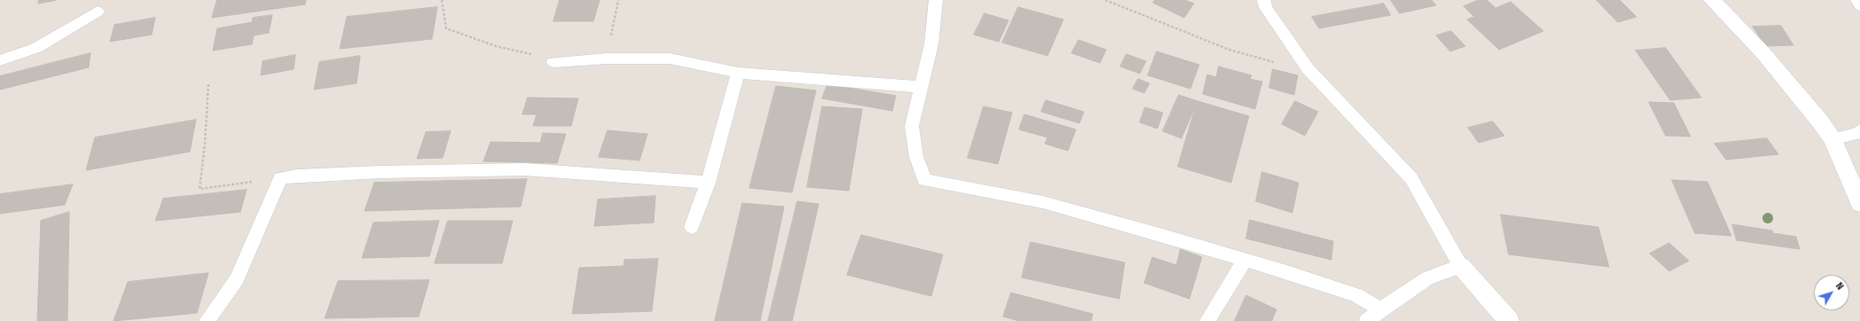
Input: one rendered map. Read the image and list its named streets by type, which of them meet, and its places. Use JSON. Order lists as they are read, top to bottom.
{
  "north": "top right"
}
